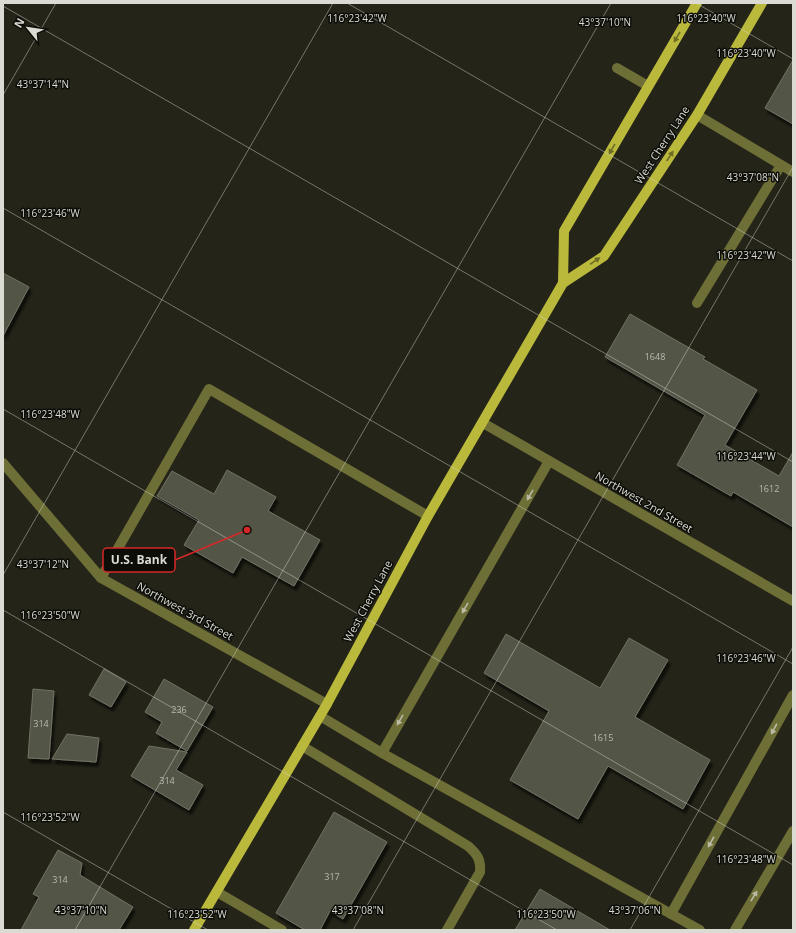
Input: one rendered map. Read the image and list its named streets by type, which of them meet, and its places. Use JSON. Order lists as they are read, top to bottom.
{
  "streets": {
    "main road": ["West Cherry Lane"],
    "street": ["Northwest 2nd Street", "Northwest 3rd Street"]
  },
  "crossings": [
    ["West Cherry Lane", "Northwest 2nd Street"],
    ["West Cherry Lane", "Northwest 3rd Street"]
  ],
  "places": ["U.S. Bank"],
  "house_numbers": [
    "1648",
    "1612",
    "236",
    "314",
    "1615",
    "314",
    "317",
    "314"
  ],
  "north": "top left",
  "coordinates": [
    "116°23'42\"W",
    "116°23'40\"W",
    "43°37'10\"N",
    "43°37'14\"N",
    "43°37'08\"N",
    "116°23'46\"W",
    "116°23'48\"W",
    "116°23'44\"W",
    "43°37'12\"N",
    "116°23'50\"W",
    "116°23'52\"W",
    "43°37'06\"N"
  ]
}
